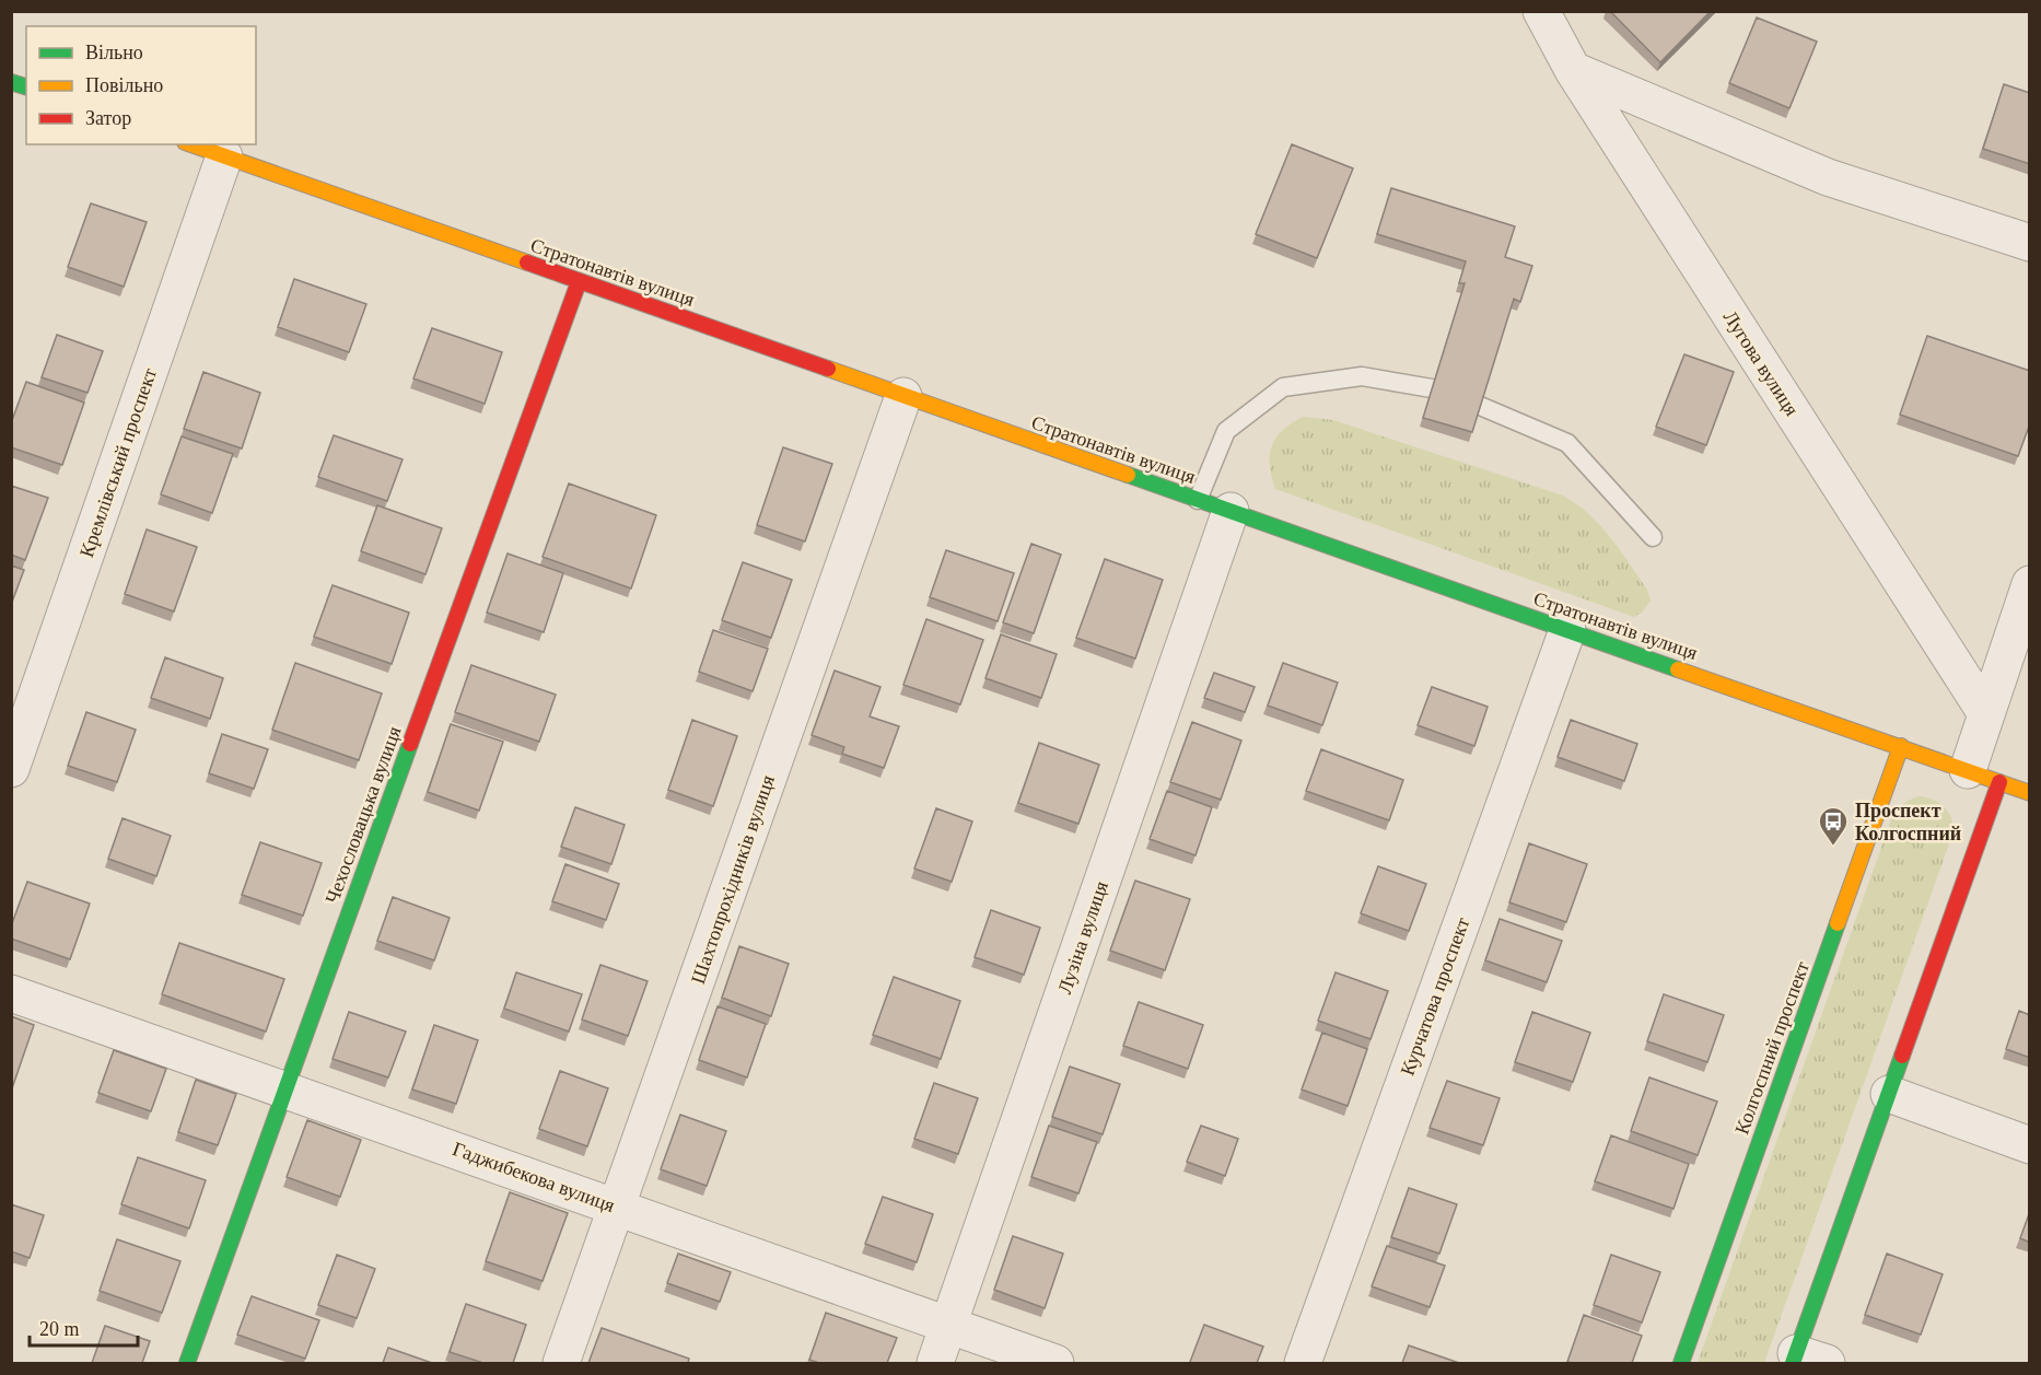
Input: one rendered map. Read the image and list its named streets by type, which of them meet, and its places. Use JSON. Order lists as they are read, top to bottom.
{
  "streets": {
    "street": [
      "Стратонавтів вулиця",
      "Лугова вулиця",
      "Кремлівський проспект",
      "Чехословацька вулиця",
      "Шахтопрохідників вулиця",
      "Лузіна вулиця",
      "Курчатова проспект",
      "Колгоспний проспект",
      "Гаджибекова вулиця"
    ]
  },
  "crossings": [
    ["Стратонавтів вулиця", "Кремлівський проспект"],
    ["Стратонавтів вулиця", "Чехословацька вулиця"],
    ["Стратонавтів вулиця", "Шахтопрохідників вулиця"],
    ["Стратонавтів вулиця", "Лузіна вулиця"],
    ["Стратонавтів вулиця", "Курчатова проспект"],
    ["Стратонавтів вулиця", "Колгоспний проспект"],
    ["Чехословацька вулиця", "Гаджибекова вулиця"],
    ["Шахтопрохідників вулиця", "Гаджибекова вулиця"],
    ["Лузіна вулиця", "Гаджибекова вулиця"]
  ],
  "places": {
    "bus stop": ["Проспект Колгоспний"]
  },
  "legend": ["Вільно", "Повільно", "Затор"],
  "scale_bar": "20 m"
}
